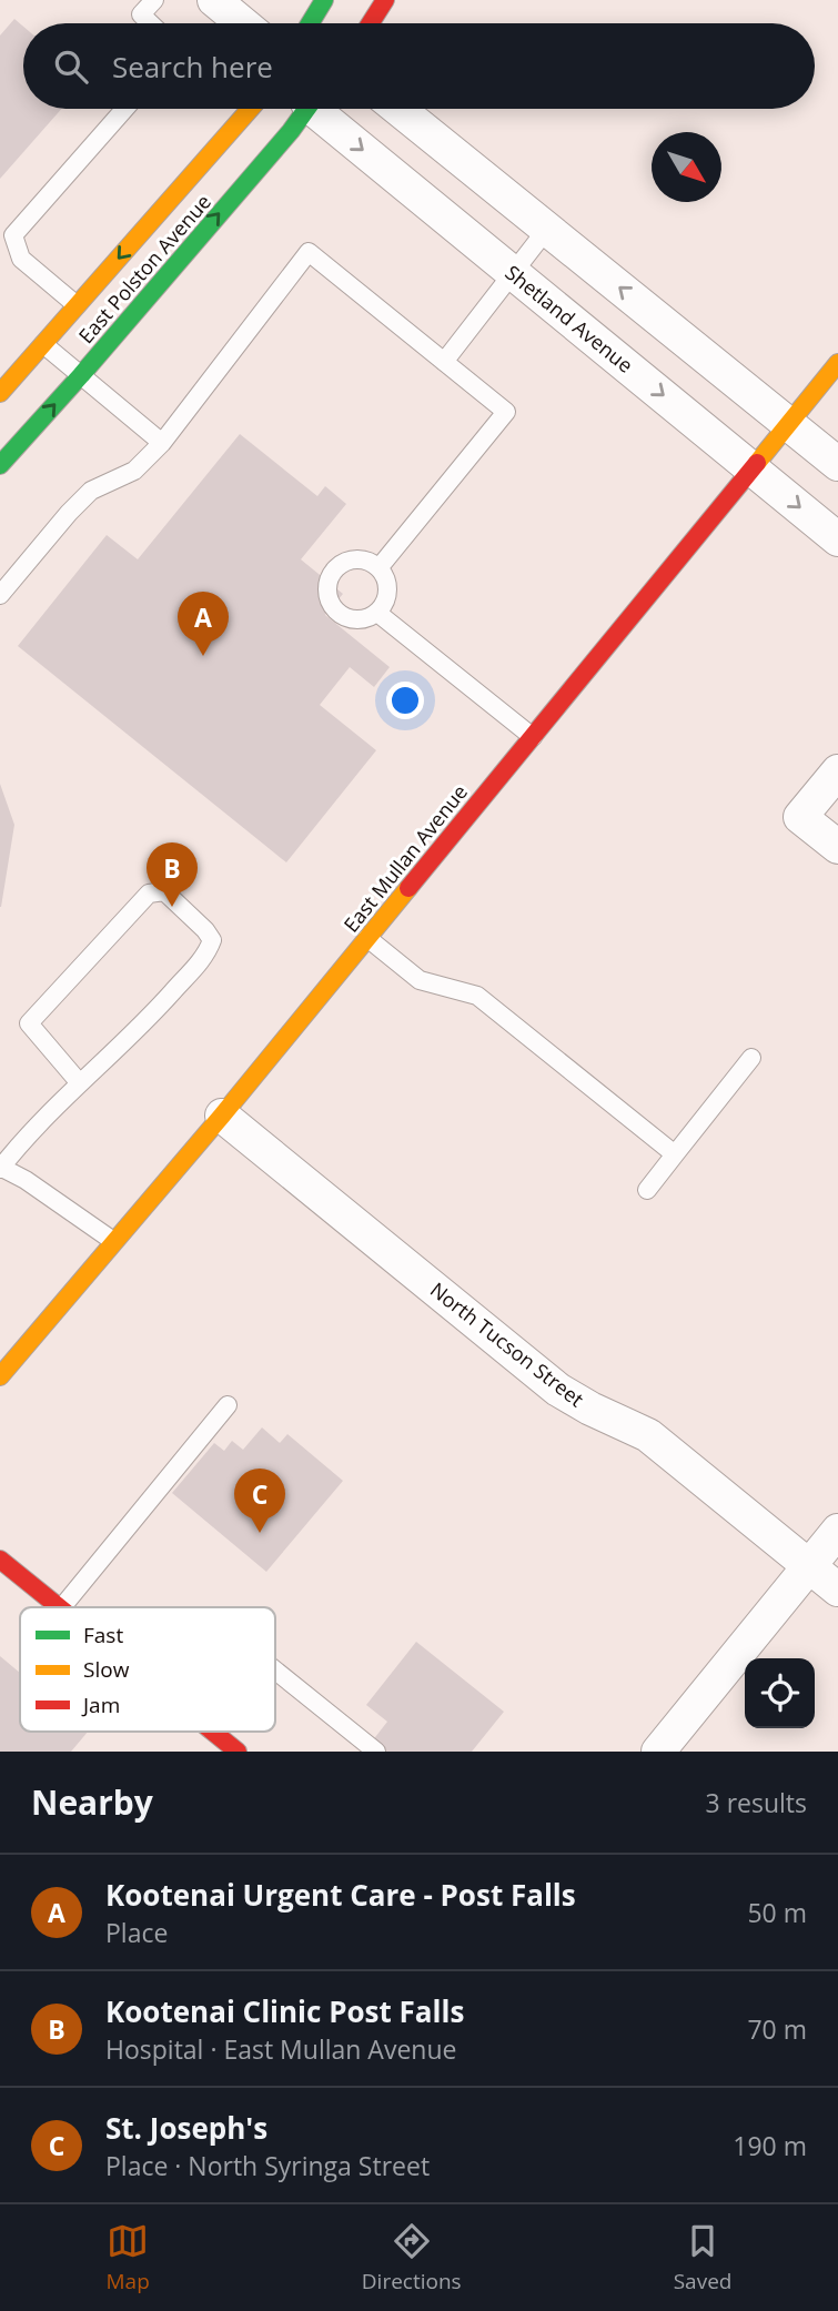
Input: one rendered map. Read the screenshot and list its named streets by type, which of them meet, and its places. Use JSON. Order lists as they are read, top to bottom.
{
  "streets": {
    "main road": ["East Polston Avenue", "East Mullan Avenue"],
    "street": ["Shetland Avenue", "North Tucson Street"]
  },
  "crossings": [
    ["Shetland Avenue", "East Mullan Avenue"],
    ["East Mullan Avenue", "North Tucson Street"]
  ],
  "legend": ["Fast", "Slow", "Jam"],
  "north": "bottom right",
  "page": {
    "search": "Search here",
    "pins": ["A", "B", "C"],
    "heading": ["Nearby", "3 results"],
    "list": [
      {
        "mark": "A",
        "name": "Kootenai Urgent Care - Post Falls",
        "note": "Place",
        "value": "50 m"
      },
      {
        "mark": "B",
        "name": "Kootenai Clinic Post Falls",
        "note": "Hospital · East Mullan Avenue",
        "value": "70 m"
      },
      {
        "mark": "C",
        "name": "St. Joseph's",
        "note": "Place · North Syringa Street",
        "value": "190 m"
      }
    ],
    "nav": ["Map", "Directions", "Saved"]
  }
}
